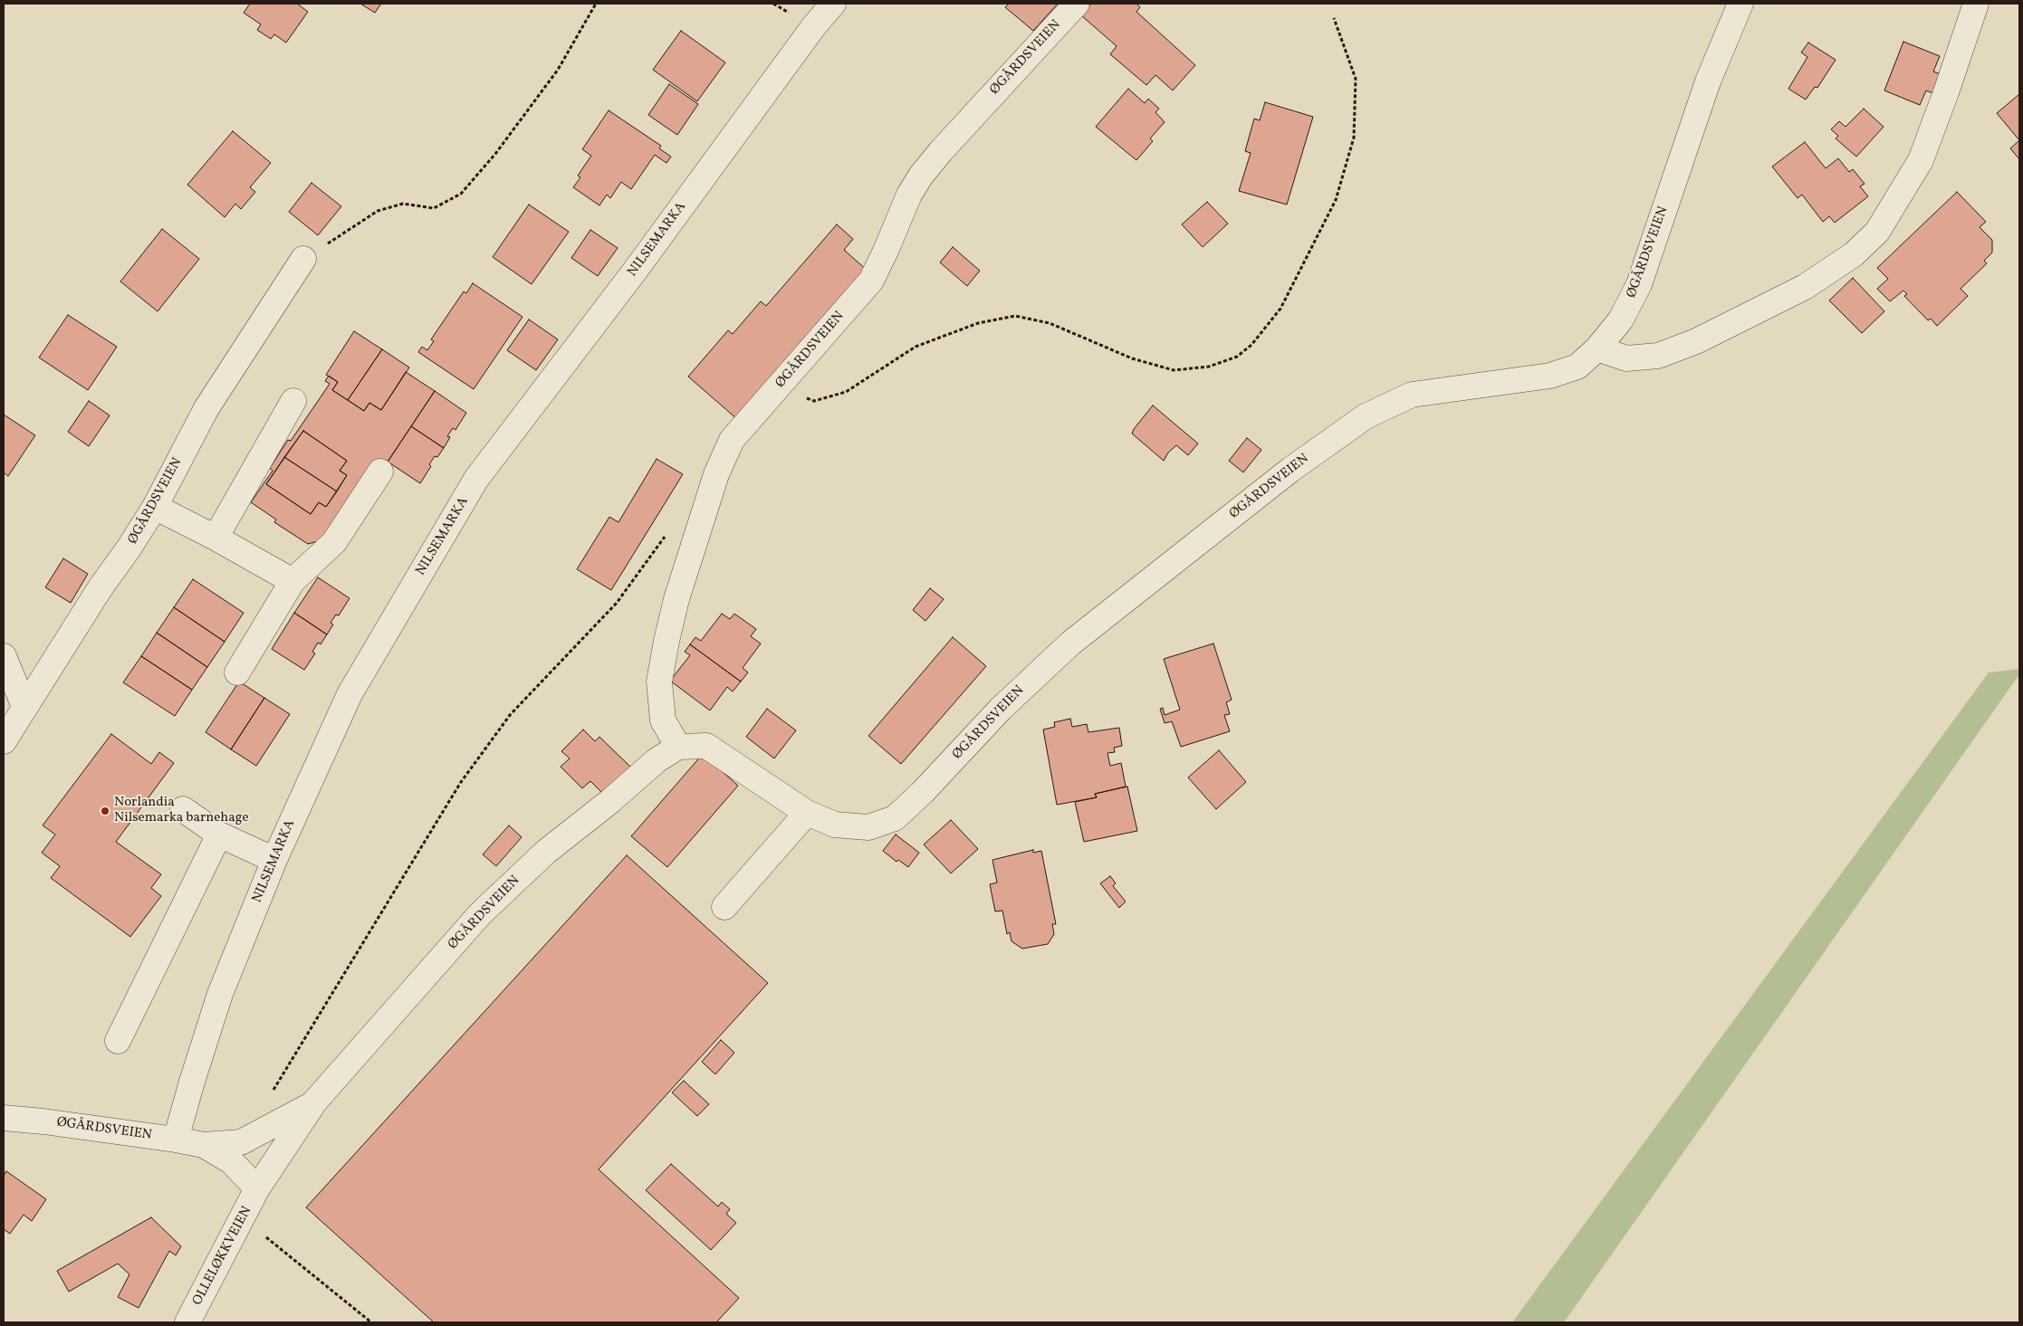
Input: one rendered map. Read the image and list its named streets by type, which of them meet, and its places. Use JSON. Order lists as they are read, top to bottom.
{
  "streets": {
    "street": ["ØGÅRDSVEIEN", "NILSEMARKA", "OLLELØKKVEIEN"]
  },
  "crossings": [
    ["ØGÅRDSVEIEN", "NILSEMARKA"],
    ["ØGÅRDSVEIEN", "OLLELØKKVEIEN"]
  ],
  "places": ["Norlandia Nilsemarka barnehage"]
}
